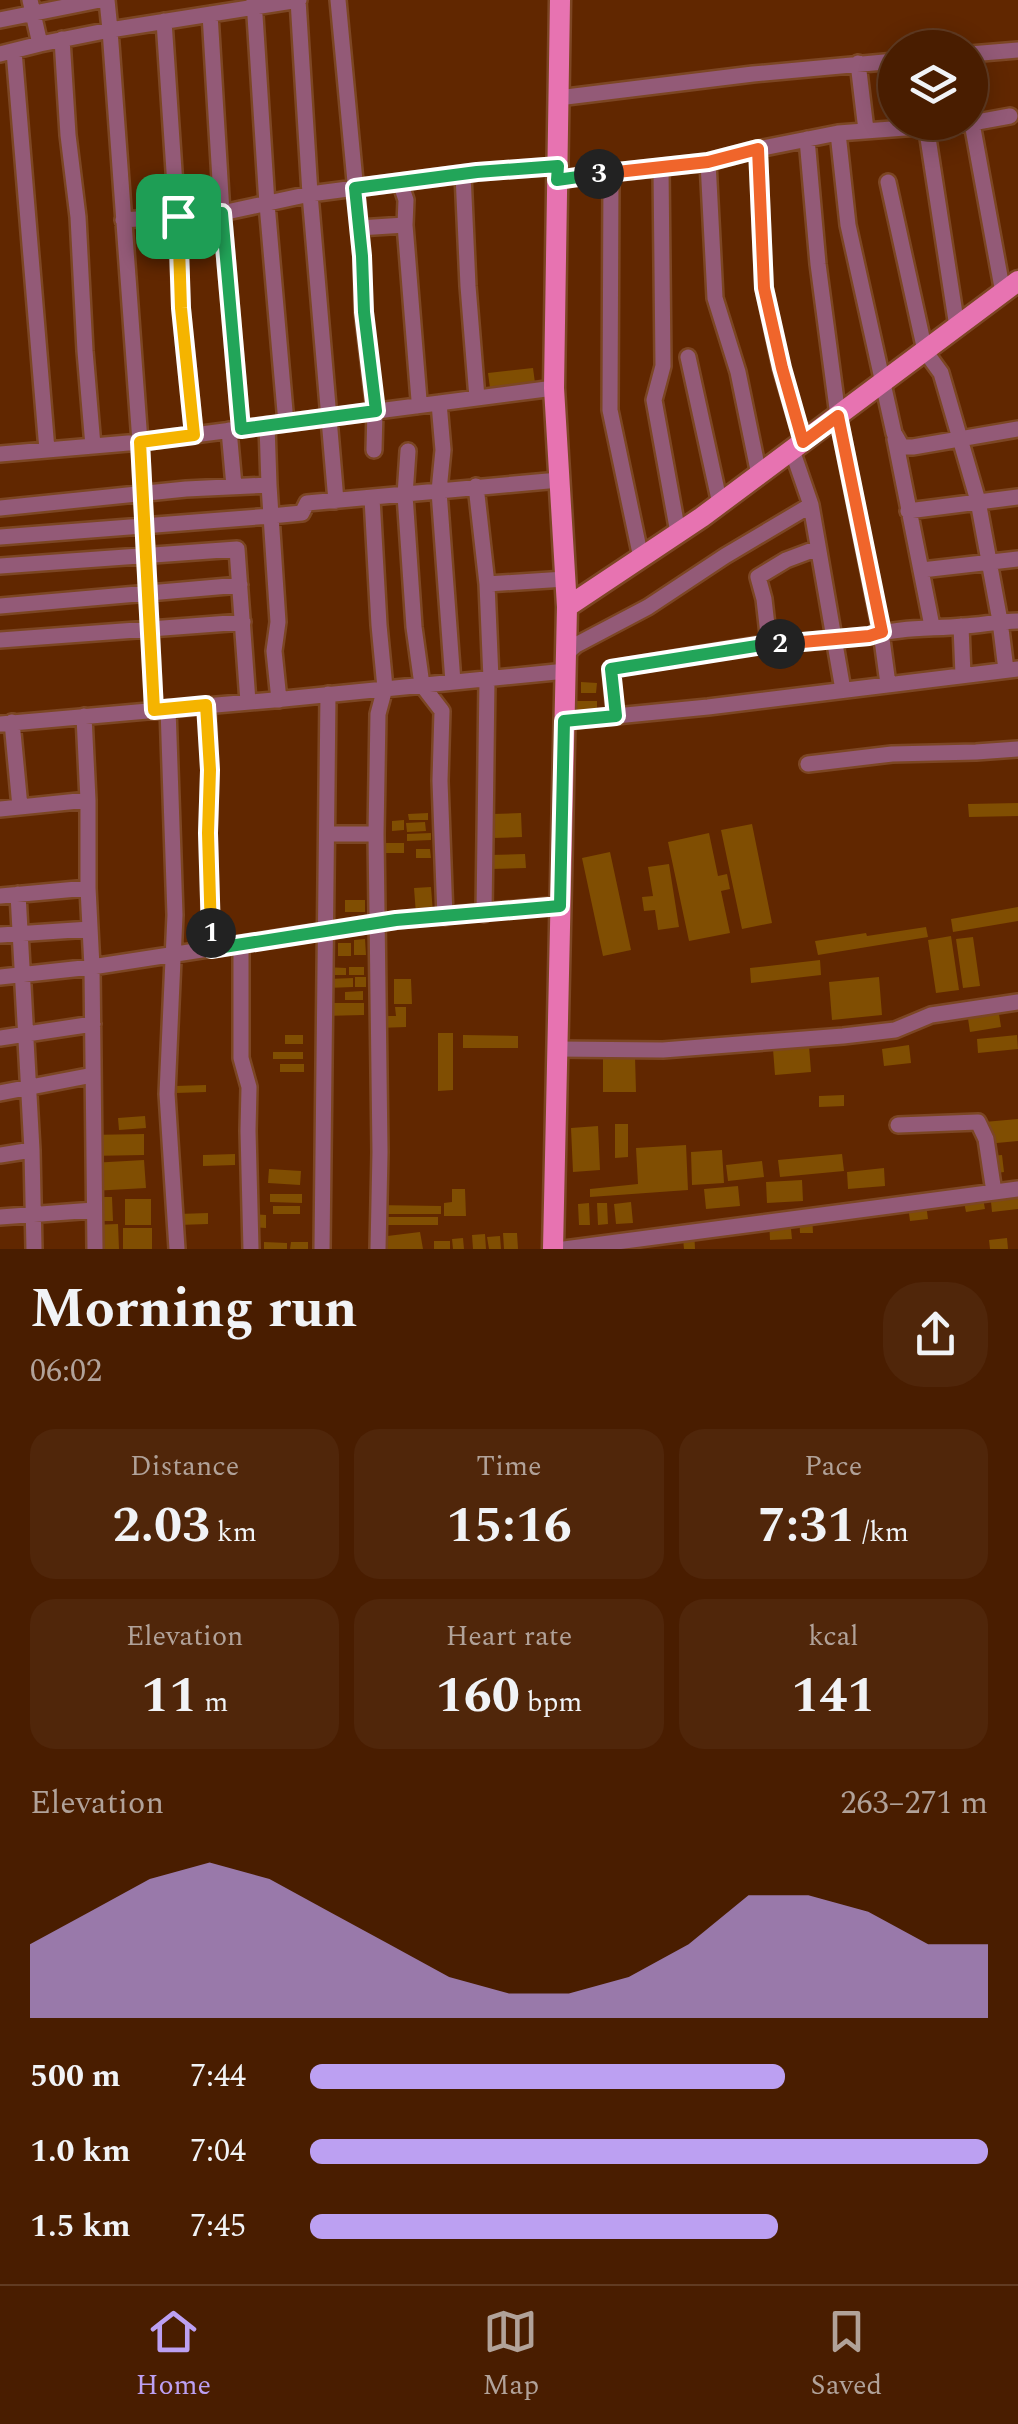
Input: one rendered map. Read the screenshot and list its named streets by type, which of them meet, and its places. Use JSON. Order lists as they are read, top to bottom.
{
  "page": {
    "pins": ["3", "2", "1"],
    "heading": ["Morning run", "06:02"],
    "stats": [
      ["Distance", "2.03 km"],
      ["Time", "15:16"],
      ["Pace", "7:31 /km"],
      ["Elevation", "11 m"],
      ["Heart rate", "160 bpm"],
      ["kcal", "141"]
    ],
    "chart": ["Elevation", "263–271 m"],
    "list": [
      {
        "name": "500 m",
        "note": "7:44"
      },
      {
        "name": "1.0 km",
        "note": "7:04"
      },
      {
        "name": "1.5 km",
        "note": "7:45"
      }
    ],
    "tabs": ["Home", "Map", "Saved"]
  }
}
